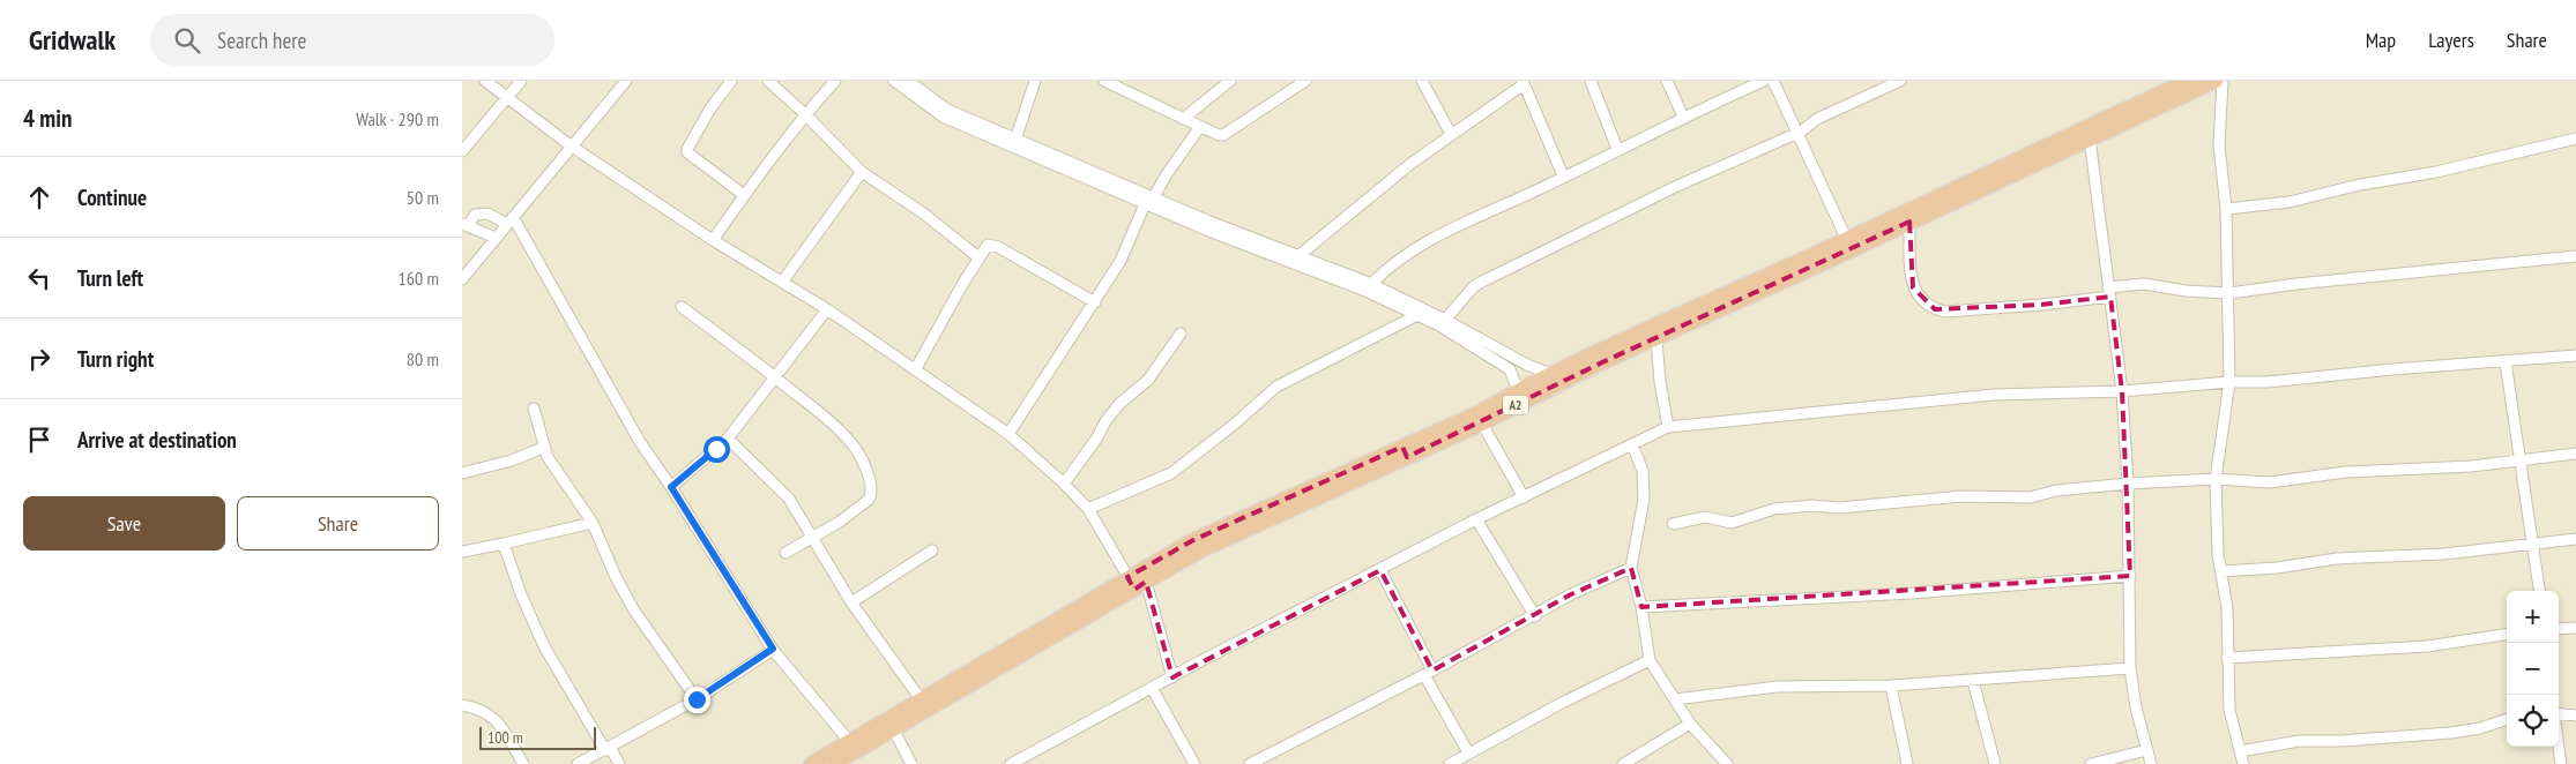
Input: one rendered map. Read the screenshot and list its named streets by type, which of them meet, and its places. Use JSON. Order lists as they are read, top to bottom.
{
  "streets": {
    "highway": ["A2"]
  },
  "scale_bar": "100 m",
  "page": {
    "header": "Gridwalk",
    "search": "Search here",
    "nav": ["Map", "Layers", "Share"],
    "heading": ["4 min", "Walk · 290 m"],
    "list": [
      ["Continue", "50 m"],
      ["Turn left", "160 m"],
      ["Turn right", "80 m"],
      "Arrive at destination"
    ],
    "buttons": ["Save", "Share"],
    "map_buttons": ["+", "−"],
    "scale": "100 m"
  }
}
